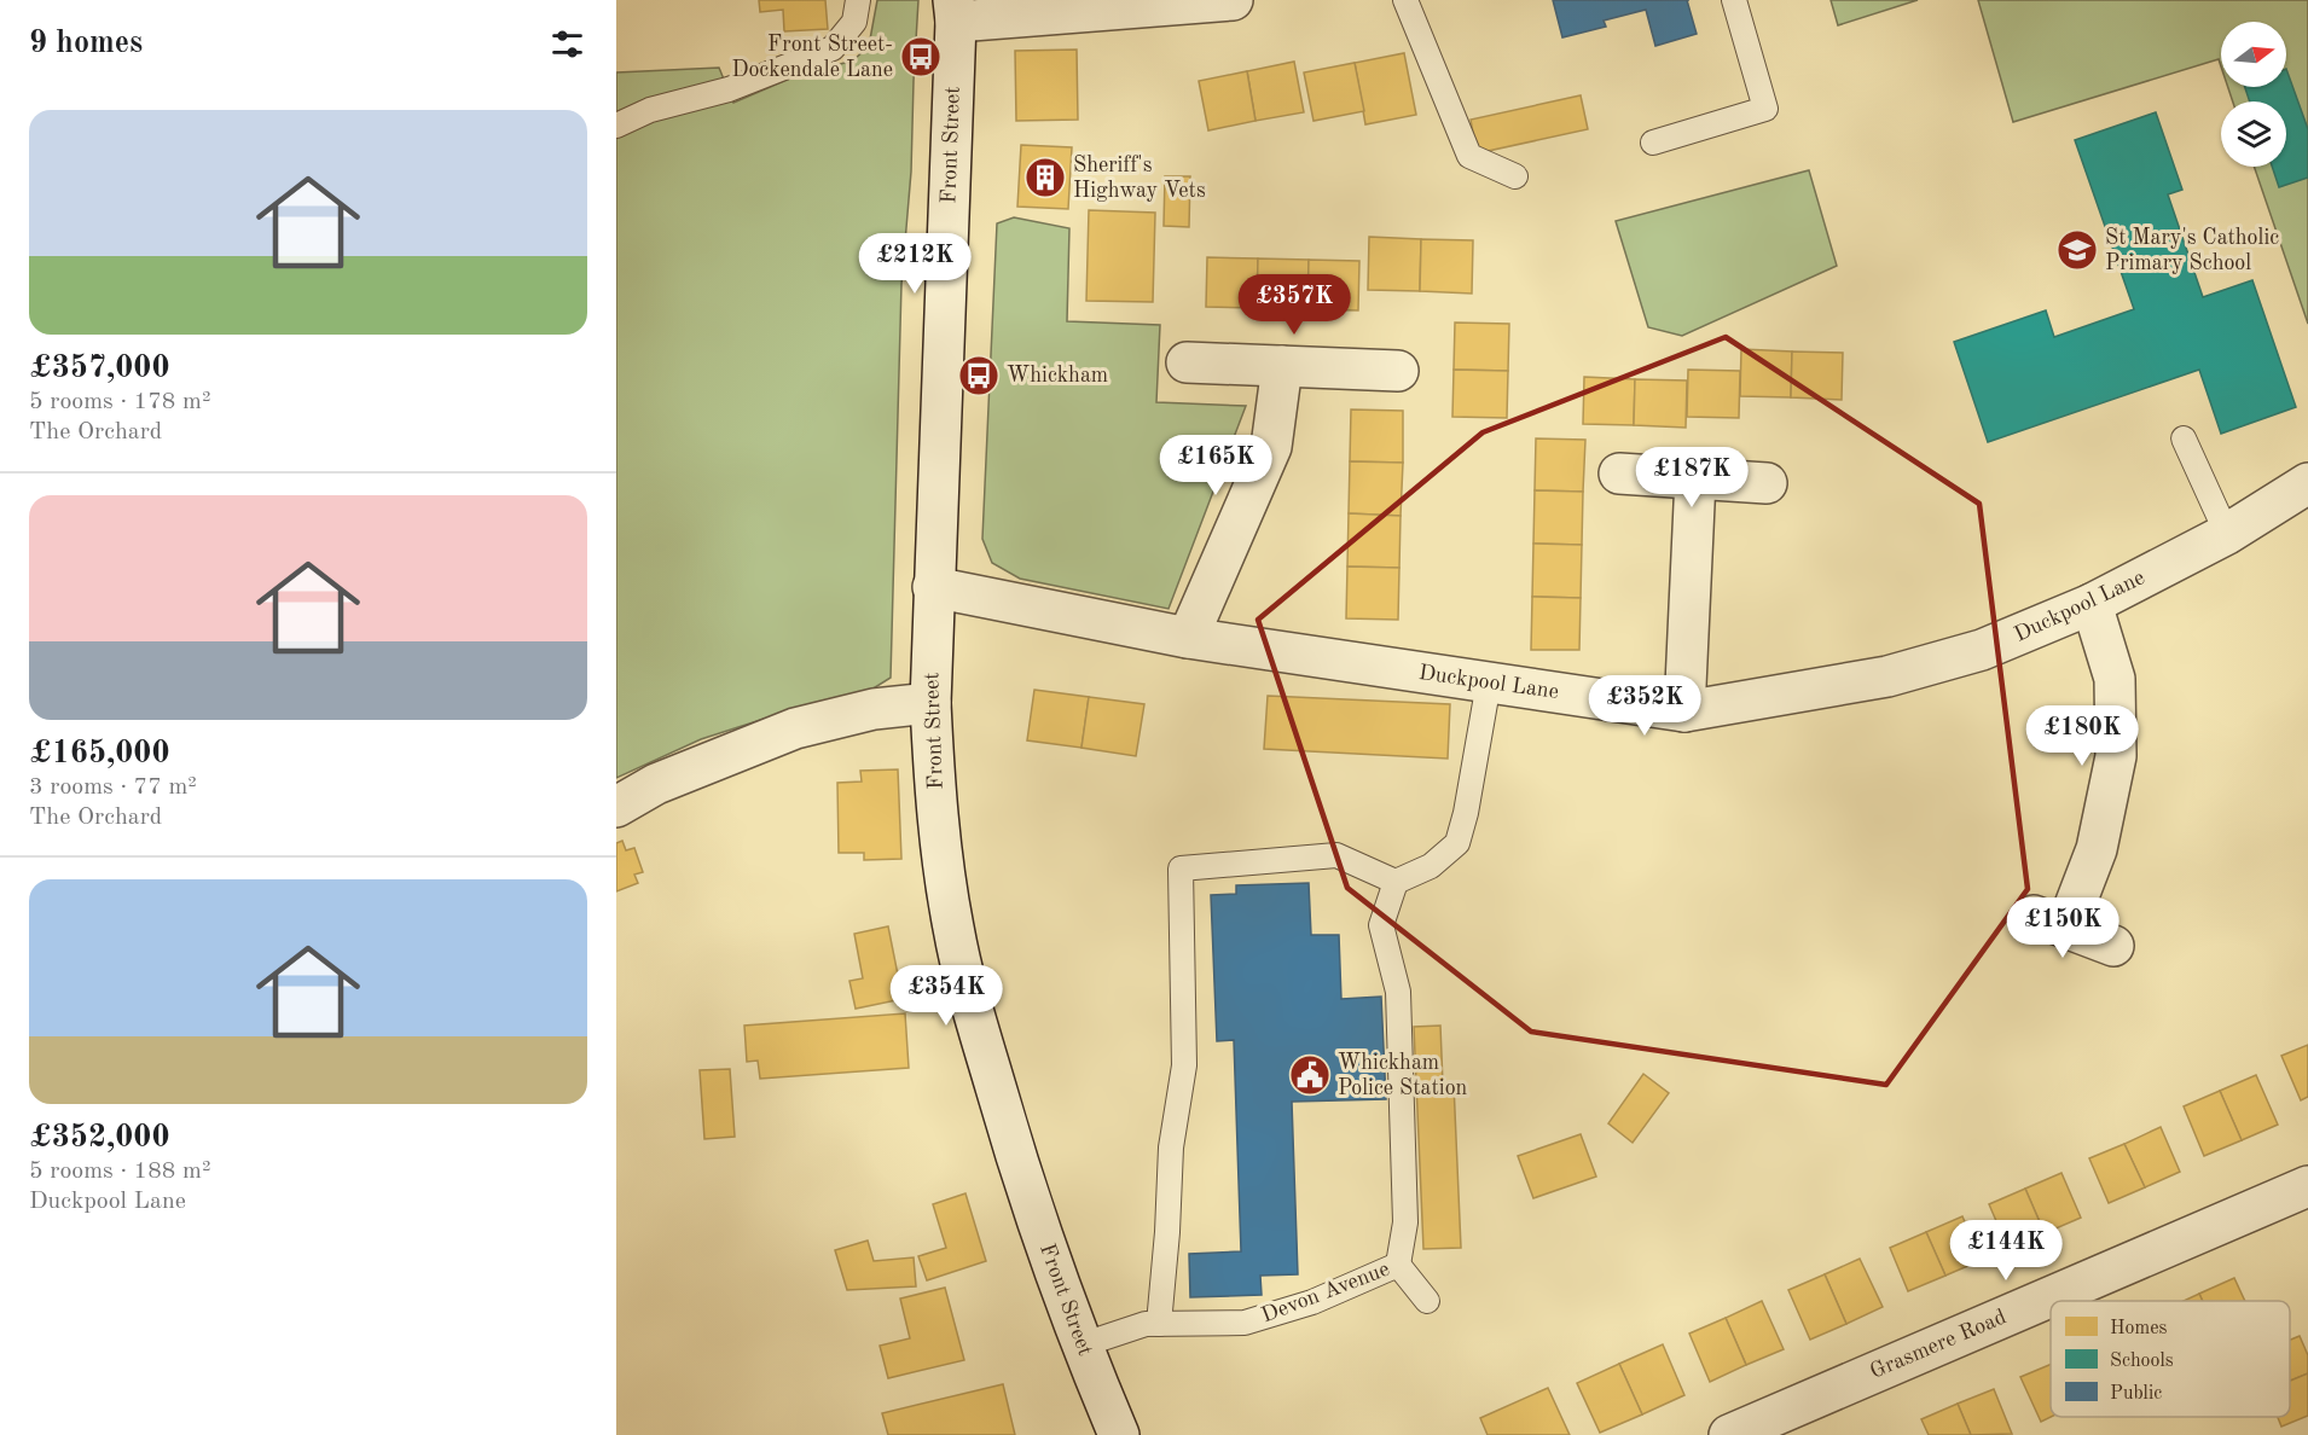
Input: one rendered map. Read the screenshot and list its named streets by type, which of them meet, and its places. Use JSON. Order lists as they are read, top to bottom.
{
  "streets": {
    "street": ["Front Street", "Duckpool Lane", "Grasmere Road"],
    "lane": ["Devon Avenue"]
  },
  "crossings": [
    ["Front Street", "Duckpool Lane"],
    ["Front Street", "Devon Avenue"]
  ],
  "places": {
    "bus stop": ["Front Street- Dockendale Lane", "Whickham"],
    "building": ["Sheriff's Highway Vets"],
    "school or university": ["St Mary's Catholic Primary School"],
    "public building": ["Whickham Police Station"]
  },
  "legend": ["Homes", "Schools", "Public"],
  "north": "right",
  "page": {
    "heading": "9 homes",
    "list": [
      {
        "name": "£357,000",
        "note": "5 rooms · 178 m² · The Orchard"
      },
      {
        "name": "£165,000",
        "note": "3 rooms · 77 m² · The Orchard"
      },
      {
        "name": "£352,000",
        "note": "5 rooms · 188 m² · Duckpool Lane"
      }
    ],
    "price": [
      "£212K",
      "£357K",
      "£165K",
      "£187K",
      "£352K",
      "£180K",
      "£150K",
      "£354K",
      "£144K"
    ]
  }
}
